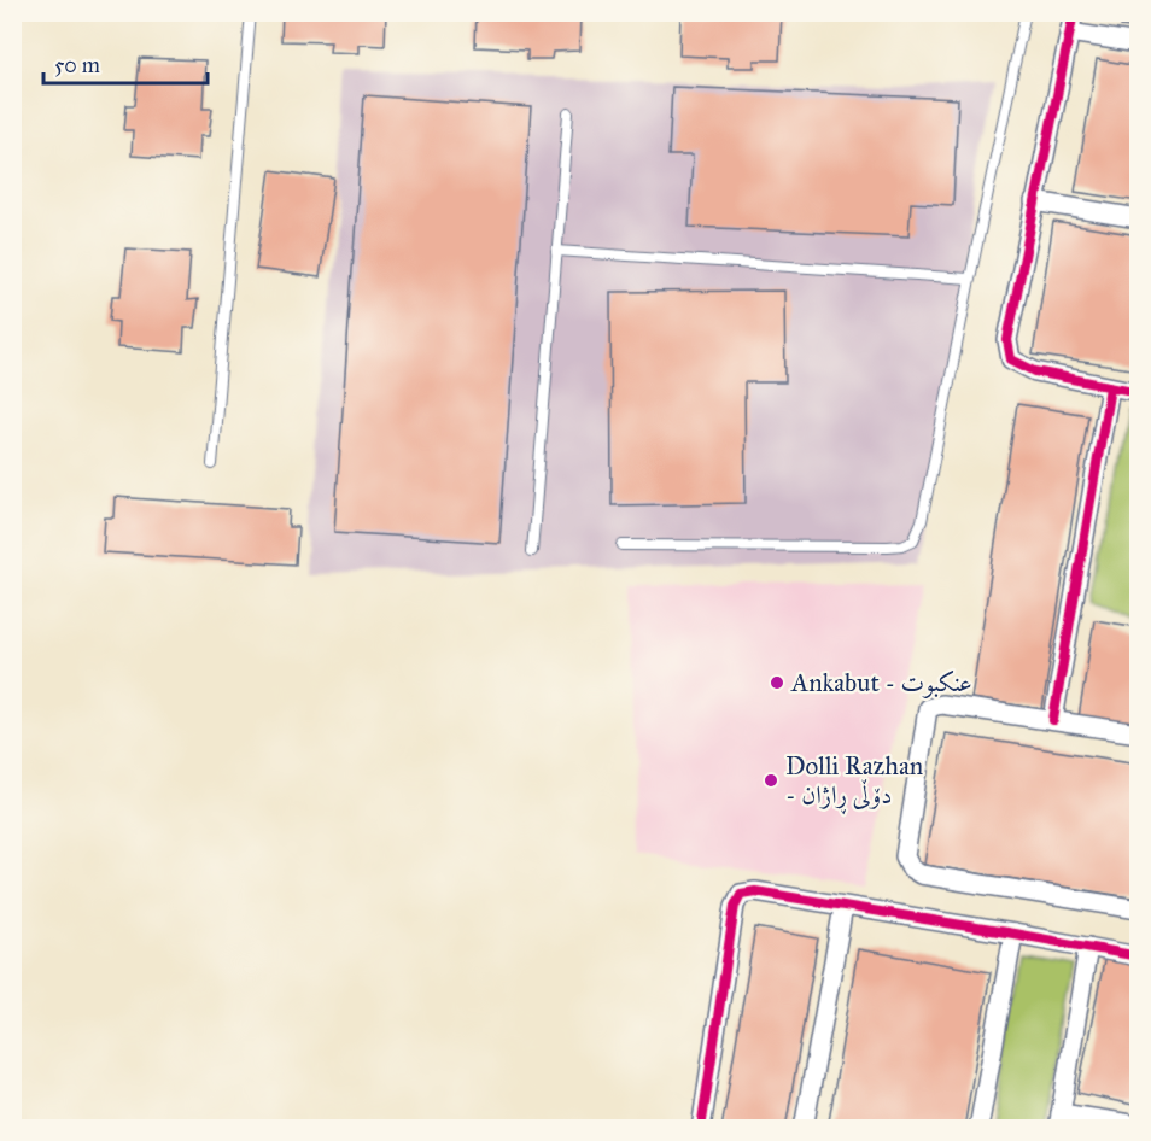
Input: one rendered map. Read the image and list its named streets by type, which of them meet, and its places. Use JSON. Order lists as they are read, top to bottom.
{
  "places": ["Ankabut - عنکبوت", "Dolli Razhan - دۆڵی ڕاژان"],
  "scale_bar": "50 m"
}
